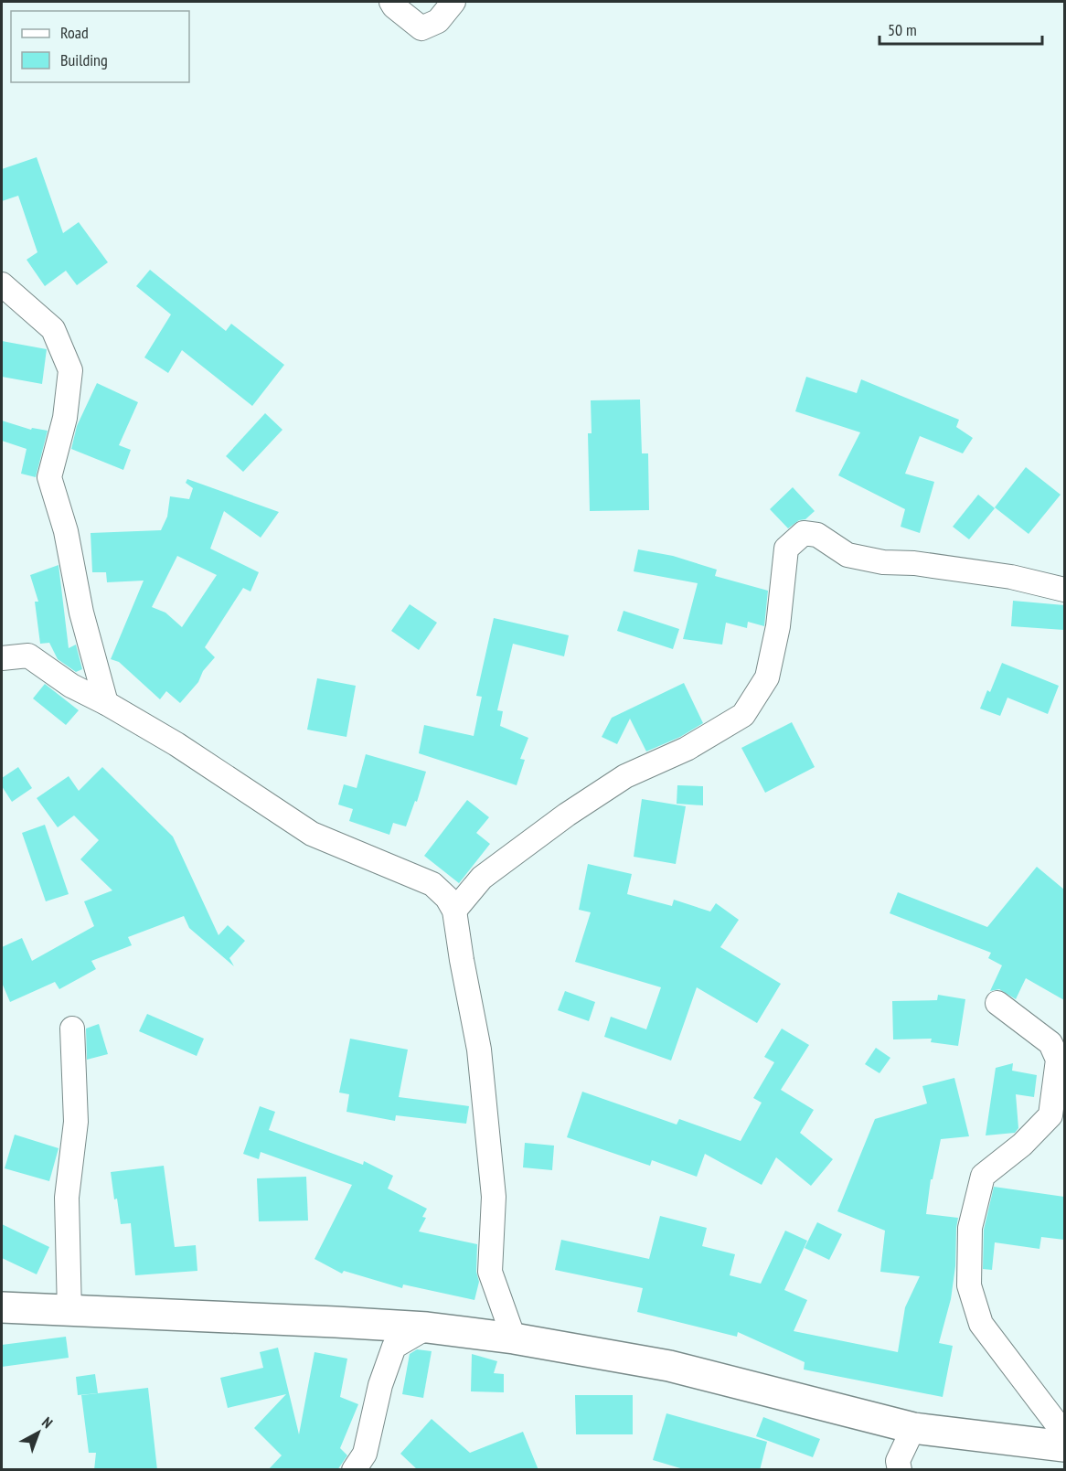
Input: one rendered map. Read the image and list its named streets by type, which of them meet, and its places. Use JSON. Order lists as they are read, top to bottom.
{
  "legend": ["Road", "Building"],
  "scale_bar": "50 m",
  "north": "top right"
}
